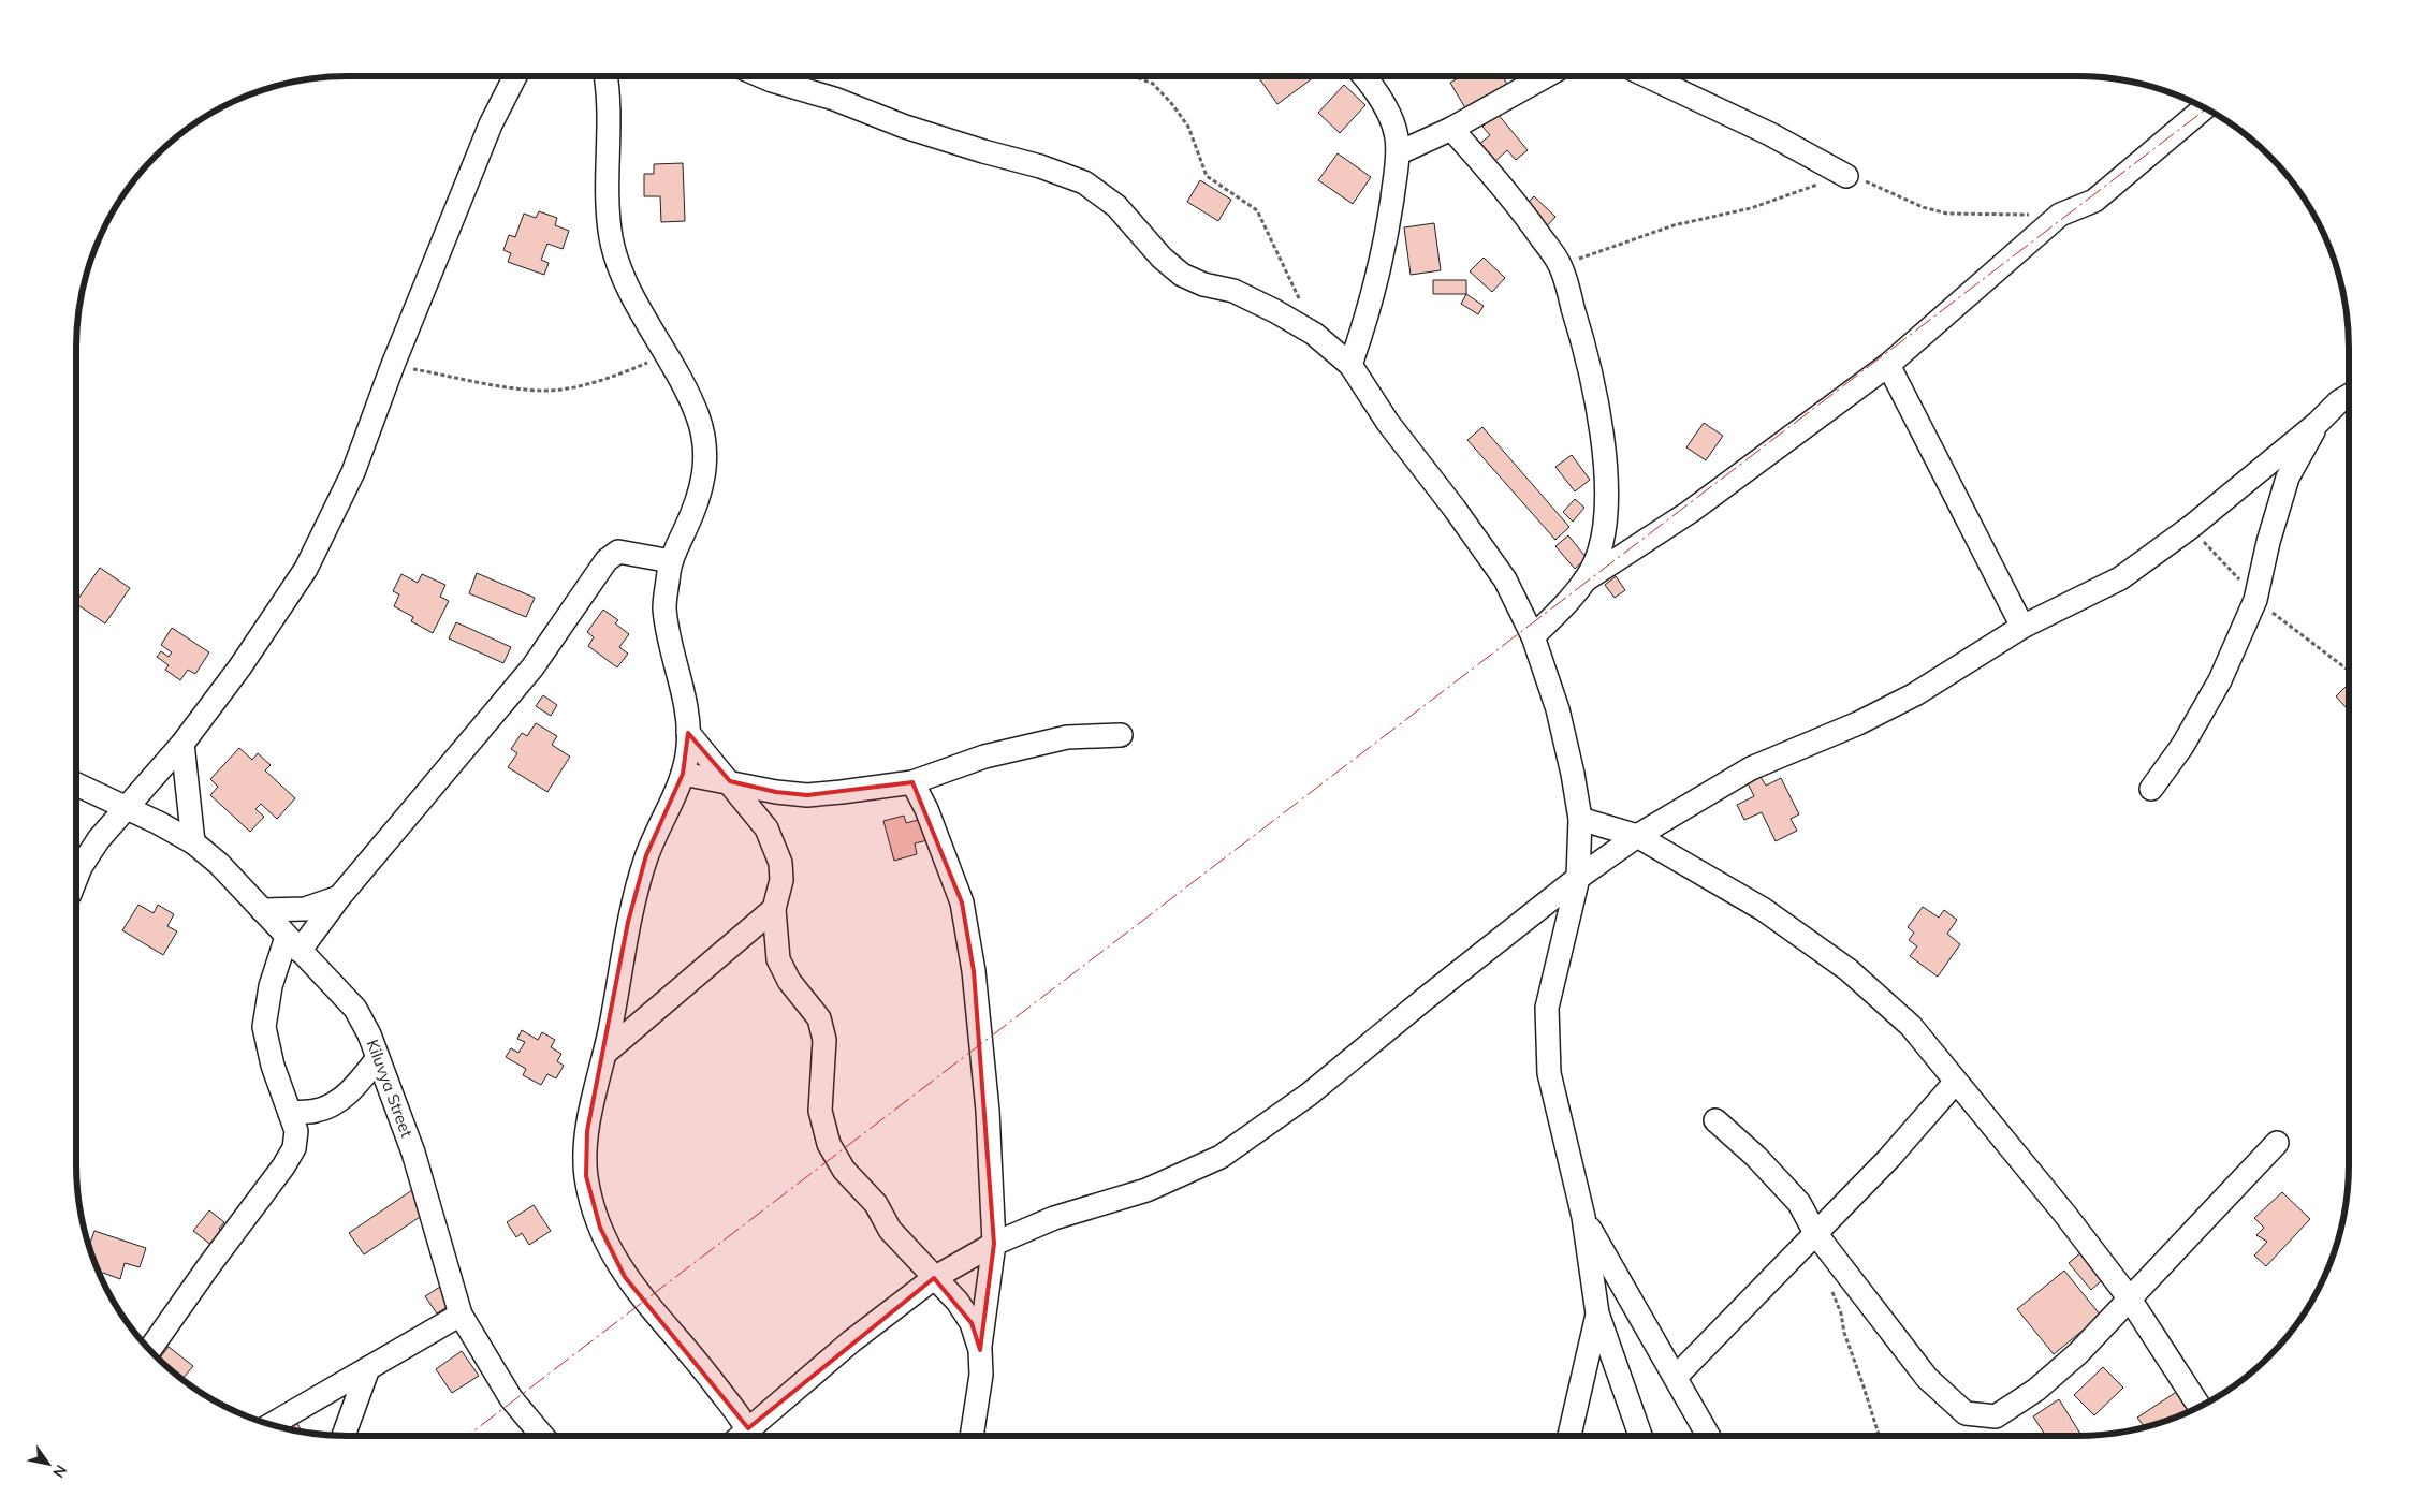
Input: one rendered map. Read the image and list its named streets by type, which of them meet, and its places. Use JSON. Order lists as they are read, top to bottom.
{
  "streets": {
    "street": ["Kiluvya Street"]
  },
  "north": "bottom right"
}
